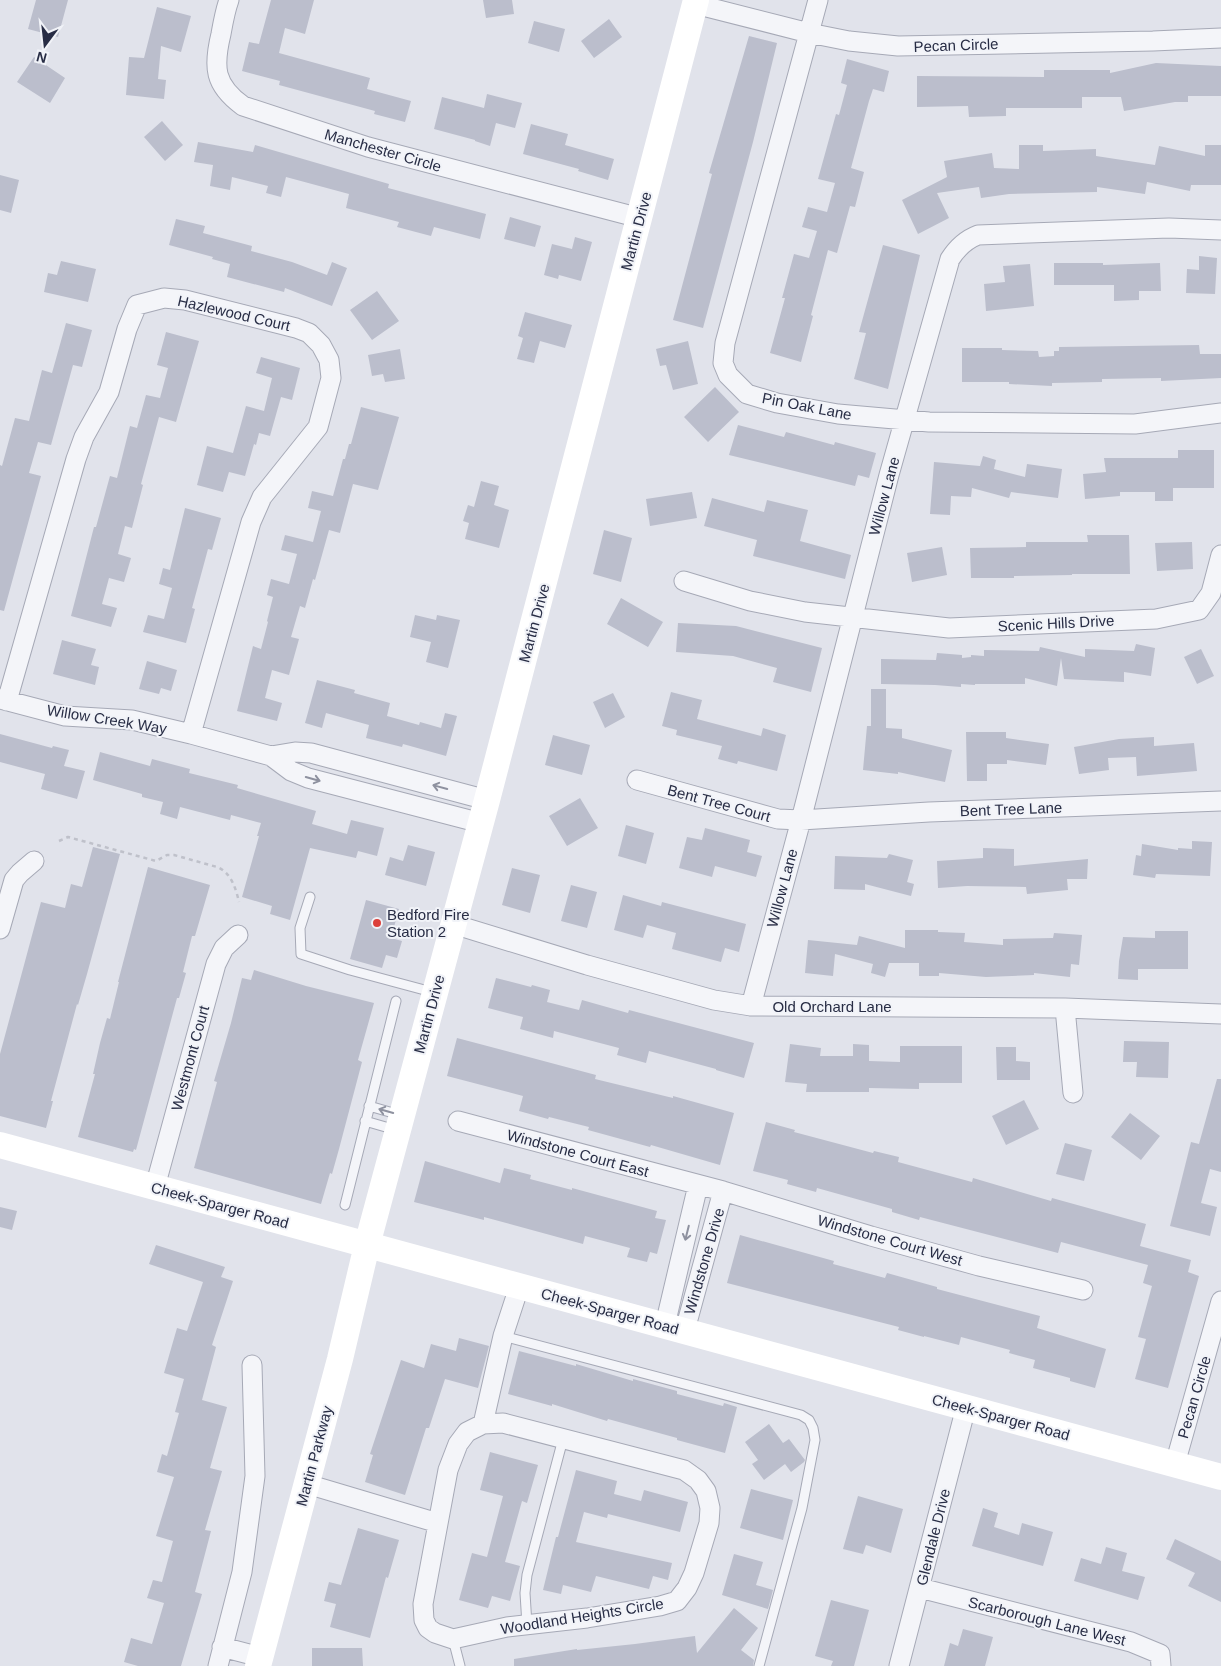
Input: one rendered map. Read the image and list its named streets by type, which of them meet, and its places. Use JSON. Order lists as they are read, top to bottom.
{
  "streets": {
    "street": [
      "Pecan Circle",
      "Manchester Circle",
      "Martin Drive",
      "Hazlewood Court",
      "Pin Oak Lane",
      "Willow Lane",
      "Scenic Hills Drive",
      "Willow Creek Way",
      "Bent Tree Court",
      "Bent Tree Lane",
      "Old Orchard Lane",
      "Westmont Court",
      "Windstone Court East",
      "Cheek-Sparger Road",
      "Windstone Court West",
      "Windstone Drive",
      "Martin Parkway",
      "Glendale Drive",
      "Woodland Heights Circle",
      "Scarborough Lane West"
    ]
  },
  "crossings": [
    ["Pecan Circle", "Martin Drive"],
    ["Pecan Circle", "Pin Oak Lane"],
    ["Pecan Circle", "Cheek-Sparger Road"],
    ["Manchester Circle", "Martin Drive"],
    ["Martin Drive", "Willow Creek Way"],
    ["Martin Drive", "Old Orchard Lane"],
    ["Martin Drive", "Cheek-Sparger Road"],
    ["Martin Drive", "Martin Parkway"],
    ["Hazlewood Court", "Willow Creek Way"],
    ["Pin Oak Lane", "Willow Lane"],
    ["Willow Lane", "Scenic Hills Drive"],
    ["Willow Lane", "Bent Tree Court"],
    ["Willow Lane", "Bent Tree Lane"],
    ["Willow Lane", "Old Orchard Lane"],
    ["Bent Tree Court", "Bent Tree Lane"],
    ["Westmont Court", "Cheek-Sparger Road"],
    ["Windstone Court East", "Windstone Court West"],
    ["Windstone Court East", "Windstone Drive"],
    ["Cheek-Sparger Road", "Windstone Drive"],
    ["Cheek-Sparger Road", "Martin Parkway"],
    ["Cheek-Sparger Road", "Glendale Drive"],
    ["Windstone Court West", "Windstone Drive"],
    ["Glendale Drive", "Scarborough Lane West"]
  ],
  "places": ["Bedford Fire Station 2"],
  "north": "bottom"
}
